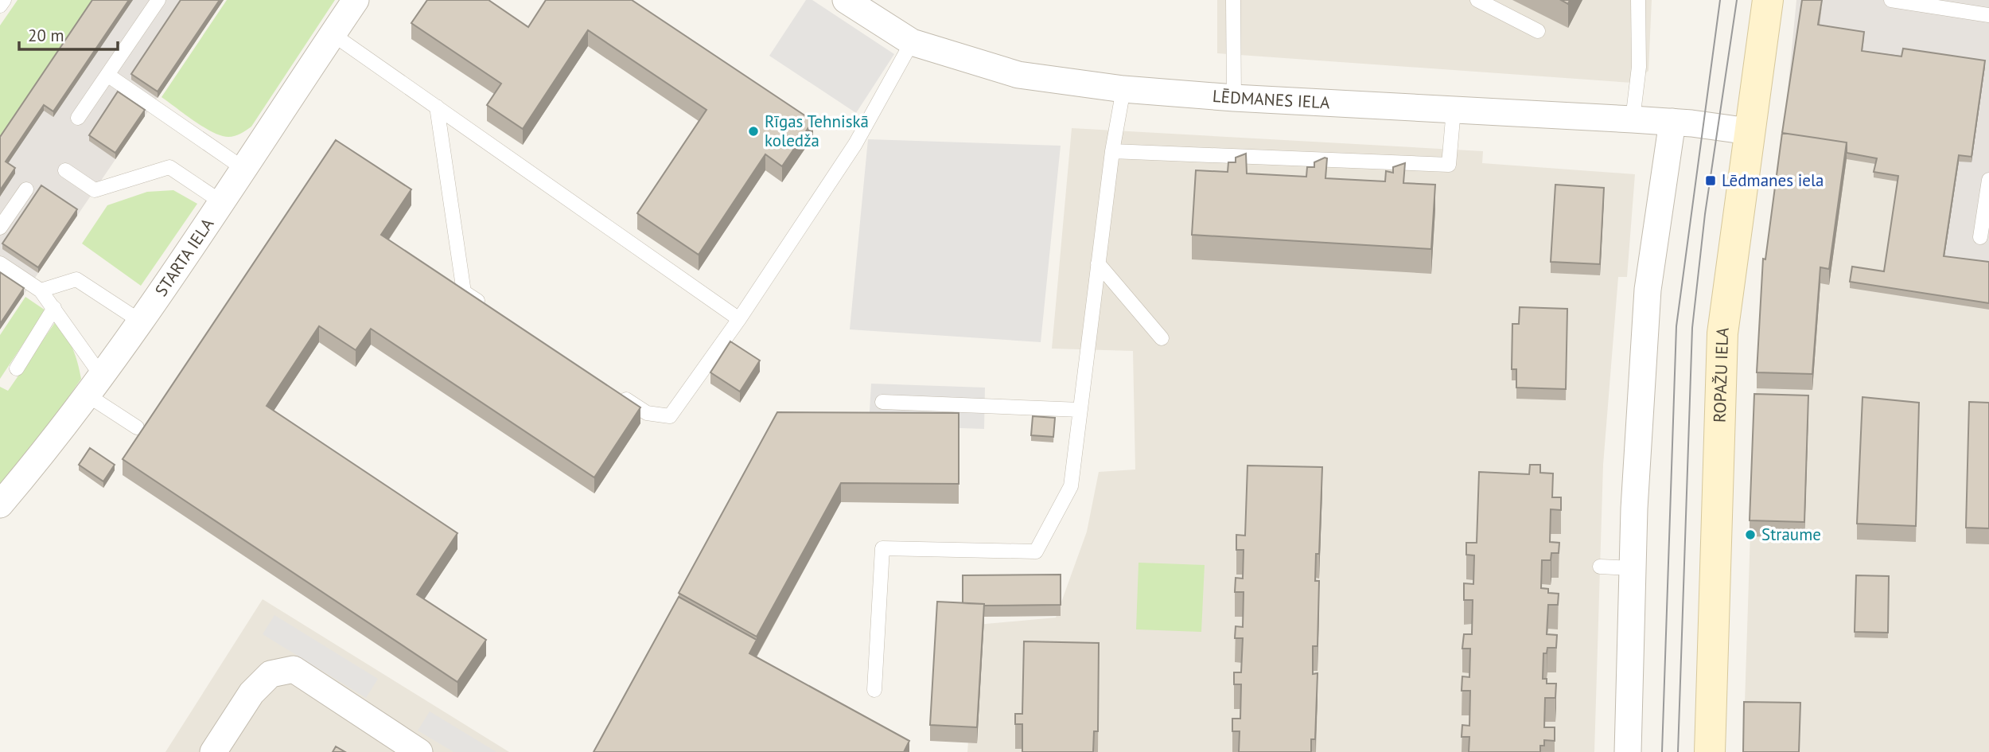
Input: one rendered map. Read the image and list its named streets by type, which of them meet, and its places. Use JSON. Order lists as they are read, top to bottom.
{
  "streets": {
    "street": ["LĒDMANES IELA", "STARTA IELA", "ROPAŽU IELA"]
  },
  "crossings": [
    ["LĒDMANES IELA", "ROPAŽU IELA"]
  ],
  "places": {
    "other": ["Rīgas Tehniskā koledža", "Straume"],
    "transit": ["Lēdmanes iela"]
  },
  "scale_bar": "20 m"
}
